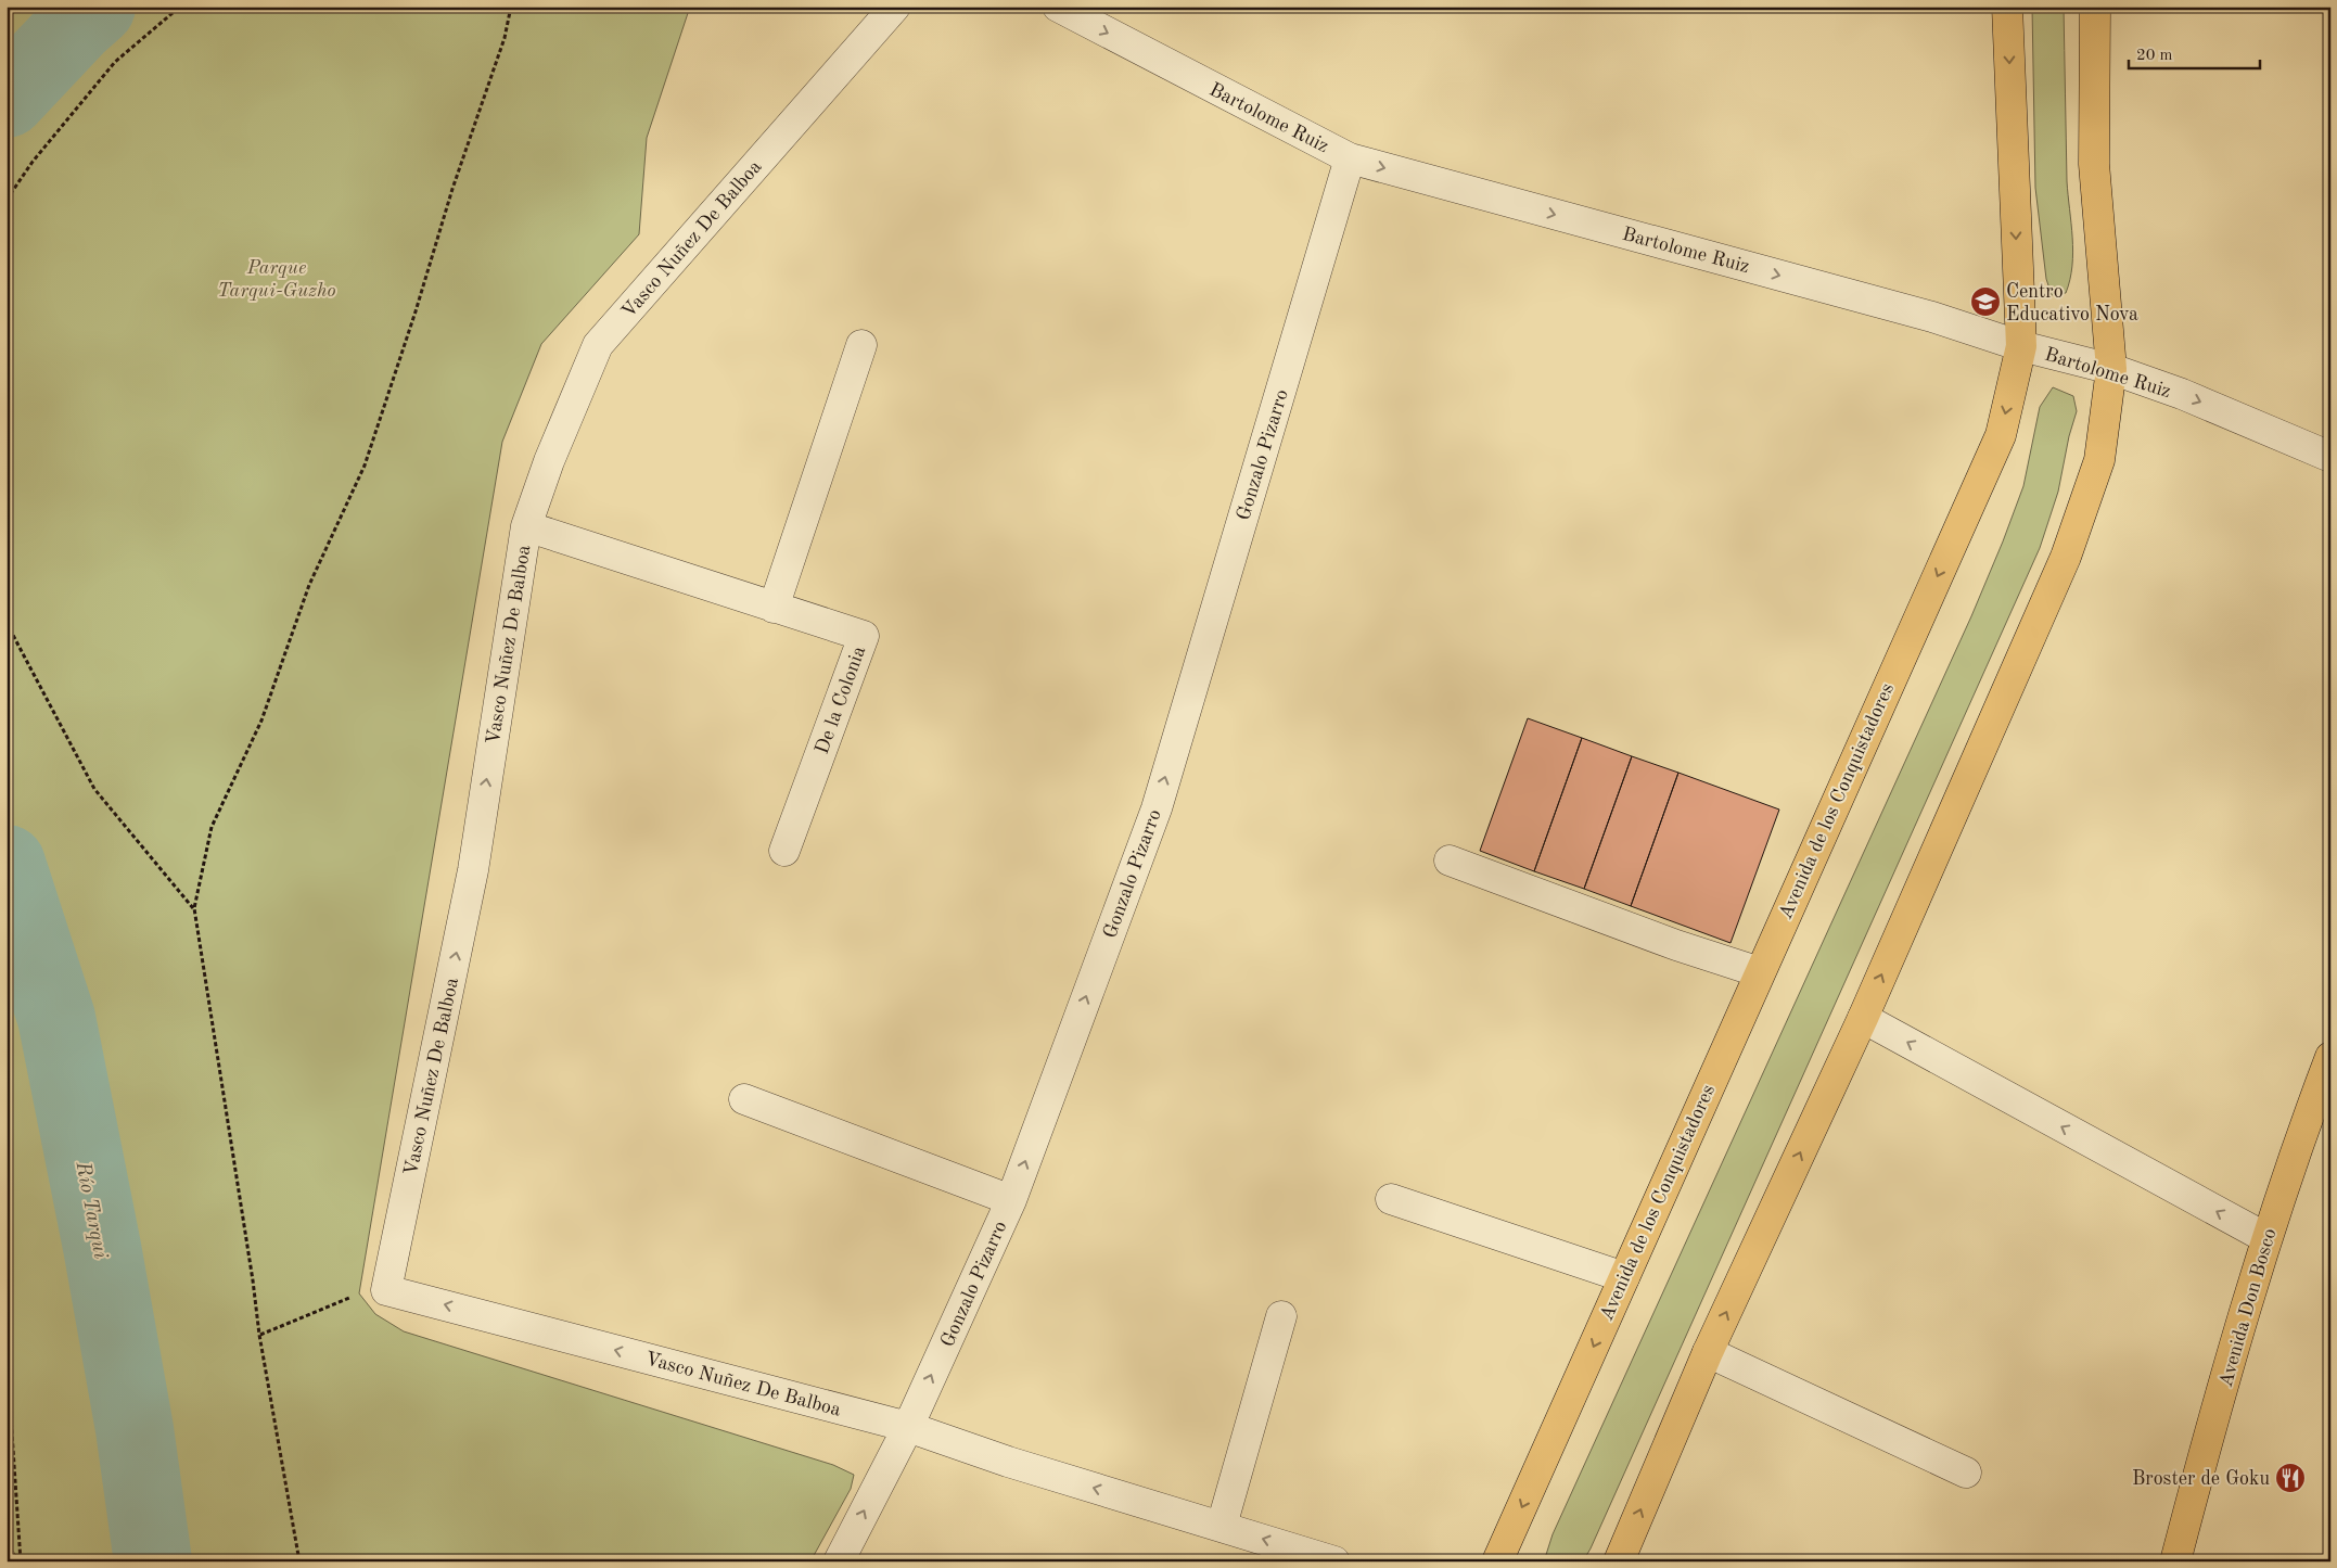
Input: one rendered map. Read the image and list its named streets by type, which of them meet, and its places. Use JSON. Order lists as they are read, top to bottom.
{
  "streets": {
    "main road": ["Avenida de los Conquistadores", "Avenida Don Bosco"],
    "street": [
      "Bartolome Ruiz",
      "Vasco Nuñez De Balboa",
      "Gonzalo Pizarro",
      "De la Colonia"
    ]
  },
  "crossings": [
    ["Bartolome Ruiz", "Gonzalo Pizarro"],
    ["Bartolome Ruiz", "Avenida de los Conquistadores"],
    ["Vasco Nuñez De Balboa", "Gonzalo Pizarro"],
    ["Vasco Nuñez De Balboa", "De la Colonia"]
  ],
  "one_way": ["Bartolome Ruiz", "Gonzalo Pizarro"],
  "water": ["Río Tarqui"],
  "parks": ["Parque Tarqui-Guzho"],
  "places": {
    "school or university": ["Centro Educativo Nova"],
    "restaurant": ["Broster de Goku"]
  },
  "scale_bar": "20 m"
}
